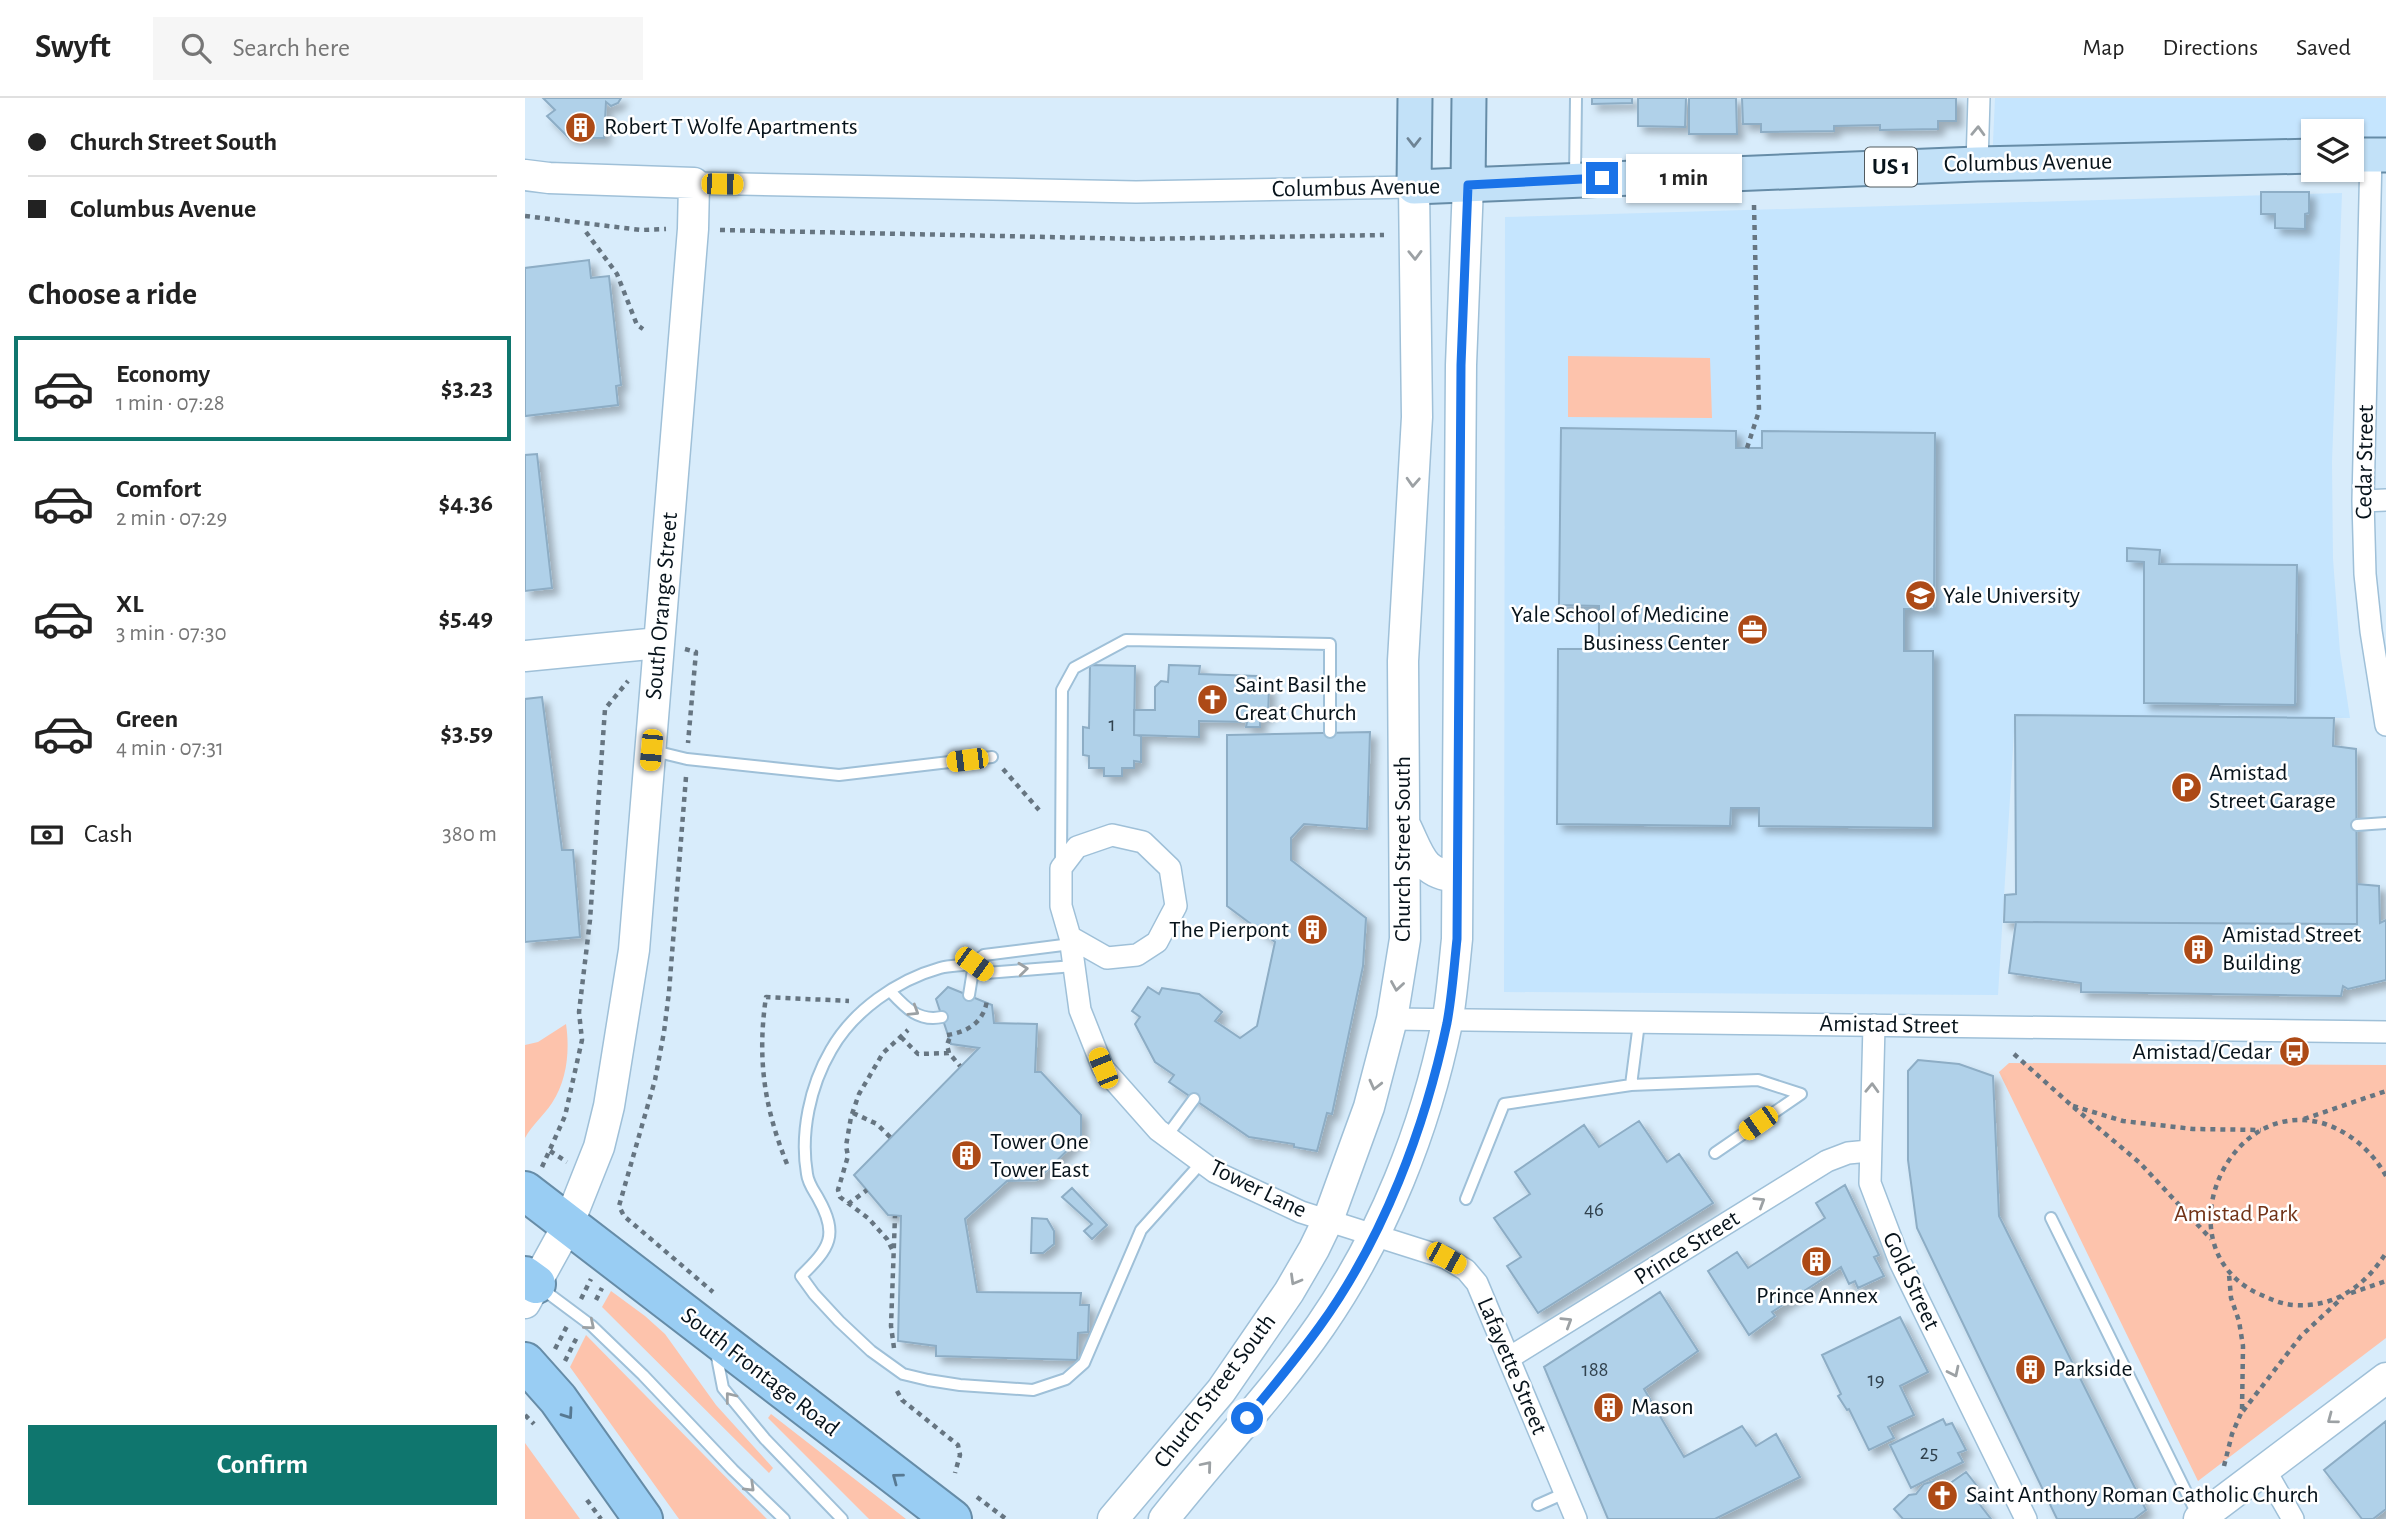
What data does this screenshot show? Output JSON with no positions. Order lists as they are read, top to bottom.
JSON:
{
  "streets": {
    "highway": ["South Frontage Road"],
    "main road": [
      "Columbus Avenue",
      "US 1",
      "South Orange Street",
      "Church Street South"
    ],
    "street": [
      "Cedar Street",
      "Amistad Street",
      "Tower Lane",
      "Prince Street",
      "Gold Street",
      "Lafayette Street"
    ]
  },
  "crossings": [
    ["Columbus Avenue", "South Orange Street"],
    ["Columbus Avenue", "Church Street South"],
    ["South Orange Street", "South Frontage Road"],
    ["Church Street South", "Amistad Street"],
    ["Church Street South", "Tower Lane"],
    ["Church Street South", "Lafayette Street"],
    ["Amistad Street", "Gold Street"],
    ["Tower Lane", "Lafayette Street"],
    ["Prince Street", "Gold Street"],
    ["Prince Street", "Lafayette Street"]
  ],
  "one_way": ["Prince Street", "South Frontage Road"],
  "parks": ["Amistad Park"],
  "places": {
    "building": [
      "Robert T Wolfe Apartments",
      "The Pierpont",
      "Amistad Street Building",
      "Tower One Tower East",
      "Prince Annex",
      "Parkside",
      "Mason"
    ],
    "school or university": ["Yale University"],
    "office": ["Yale School of Medicine Business Center"],
    "church": ["Saint Basil the Great Church", "Saint Anthony Roman Catholic Church"],
    "parking": ["Amistad Street Garage"],
    "bus stop": ["Amistad/Cedar"]
  },
  "house_numbers": [
    "1",
    "46",
    "188",
    "19",
    "25"
  ],
  "page": {
    "header": "Swyft",
    "search": "Search here",
    "nav": ["Map", "Directions", "Saved"],
    "banner": ["Church Street South", "Columbus Avenue"],
    "bubble": "1 min",
    "heading": "Choose a ride",
    "list": [
      {
        "name": "Economy",
        "note": "1 min · 07:28",
        "value": "$3.23"
      },
      {
        "name": "Comfort",
        "note": "2 min · 07:29",
        "value": "$4.36"
      },
      {
        "name": "XL",
        "note": "3 min · 07:30",
        "value": "$5.49"
      },
      {
        "name": "Green",
        "note": "4 min · 07:31",
        "value": "$3.59"
      }
    ],
    "pay": ["Cash", "380 m"],
    "buttons": "Confirm"
  }
}
